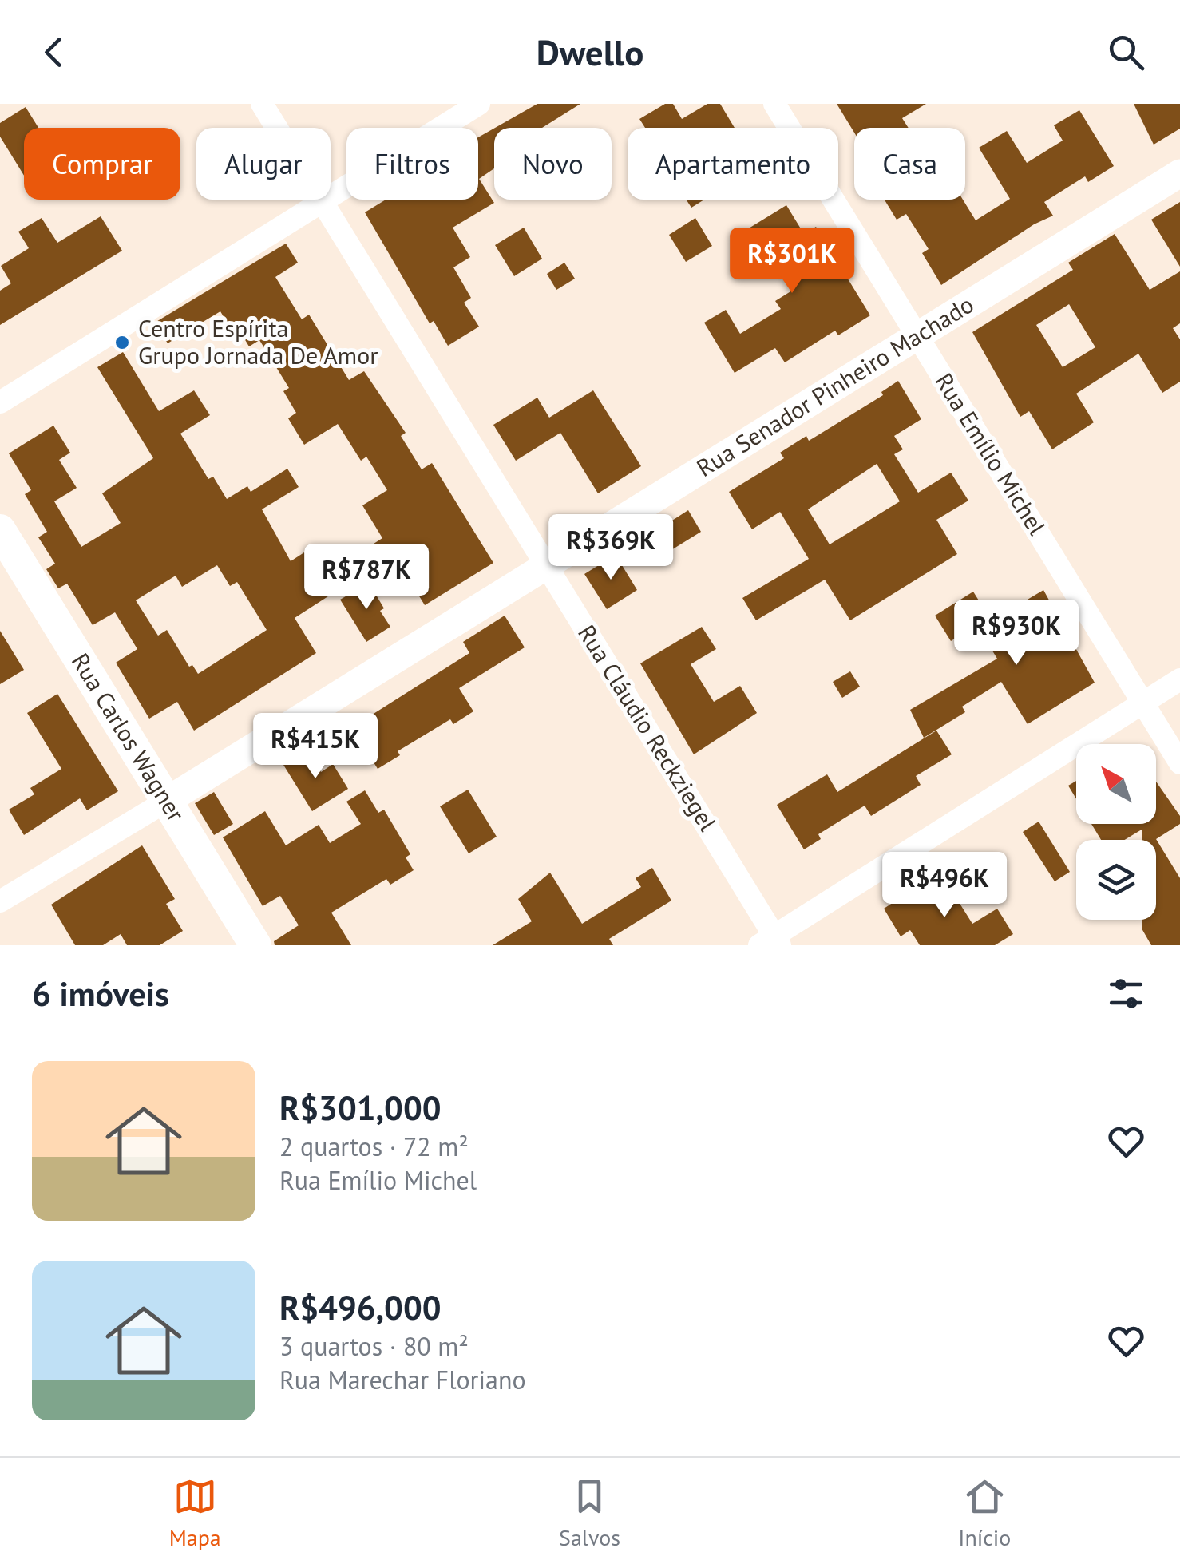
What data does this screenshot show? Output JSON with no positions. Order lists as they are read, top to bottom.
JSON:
{
  "streets": {
    "main road": ["Rua Carlos Wagner"],
    "street": ["Rua Senador Pinheiro Machado", "Rua Emílio Michel", "Rua Cláudio Reckziegel"]
  },
  "crossings": [
    ["Rua Senador Pinheiro Machado", "Rua Emílio Michel"],
    ["Rua Senador Pinheiro Machado", "Rua Cláudio Reckziegel"],
    ["Rua Senador Pinheiro Machado", "Rua Carlos Wagner"]
  ],
  "places": ["Centro Espírita Grupo Jornada De Amor"],
  "north": "top left",
  "page": {
    "header": "Dwello",
    "chip": [
      "Comprar",
      "Alugar",
      "Filtros",
      "Novo",
      "Apartamento",
      "Casa"
    ],
    "price": [
      "R$301K",
      "R$369K",
      "R$787K",
      "R$930K",
      "R$415K",
      "R$496K"
    ],
    "heading": "6 imóveis",
    "list": [
      {
        "name": "R$301,000",
        "note": "2 quartos · 72 m² · Rua Emílio Michel"
      },
      {
        "name": "R$496,000",
        "note": "3 quartos · 80 m² · Rua Marechar Floriano"
      }
    ],
    "tabs": ["Mapa", "Salvos", "Início"]
  }
}
